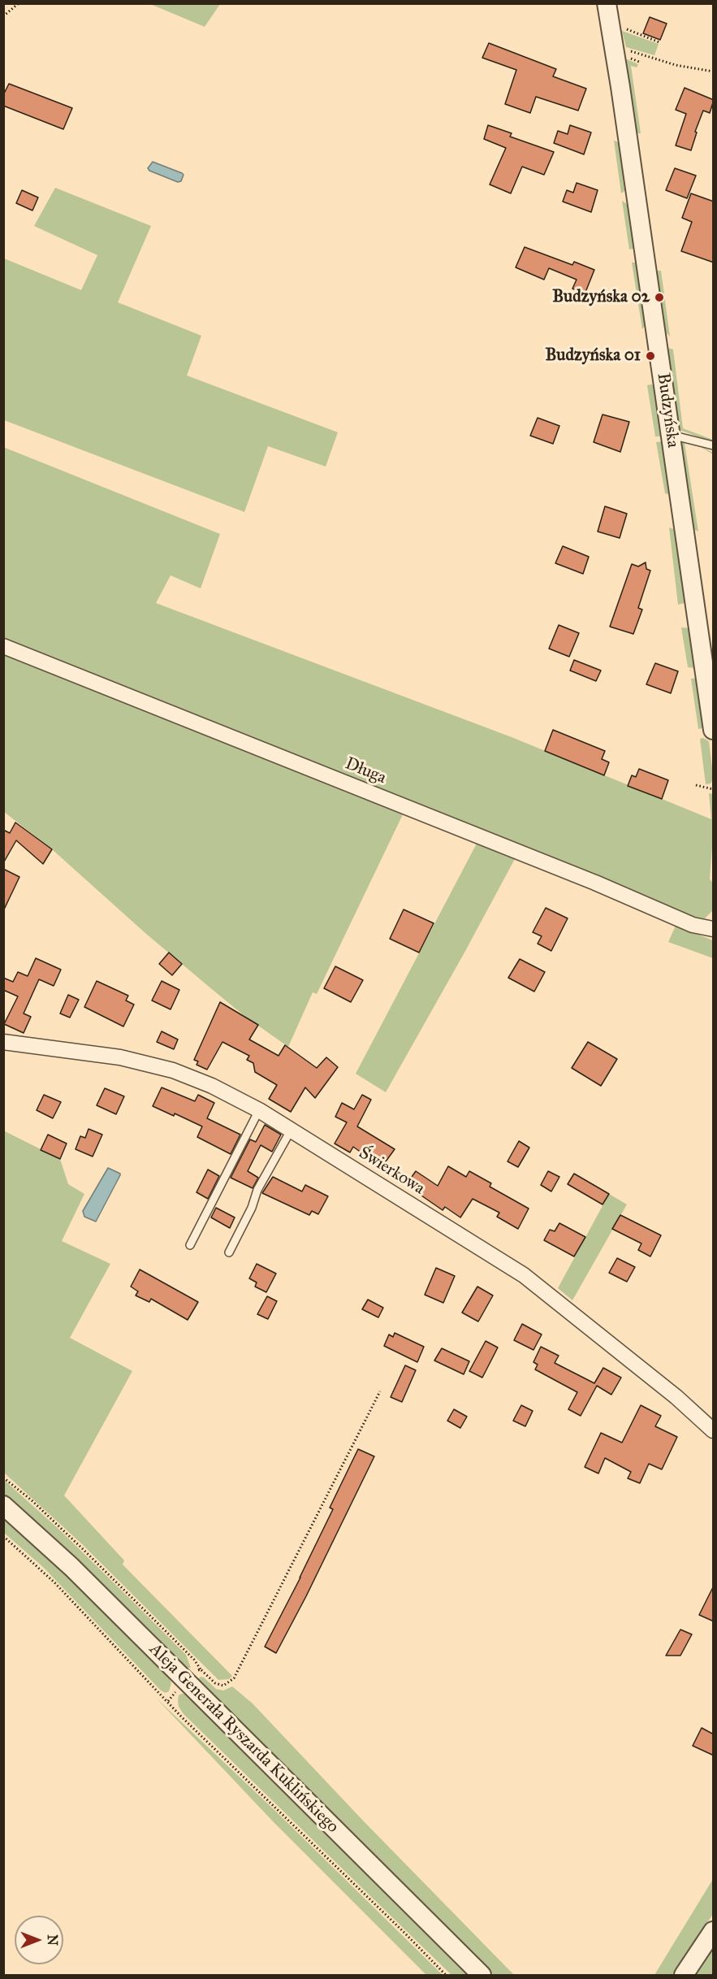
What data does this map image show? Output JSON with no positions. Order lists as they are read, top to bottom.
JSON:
{
  "streets": {
    "street": [
      "Budzyńska",
      "Długa",
      "Świerkowa",
      "Aleja Generała Ryszarda Kuklińskiego"
    ]
  },
  "places": ["Budzyńska 02", "Budzyńska 01"],
  "north": "right"
}
